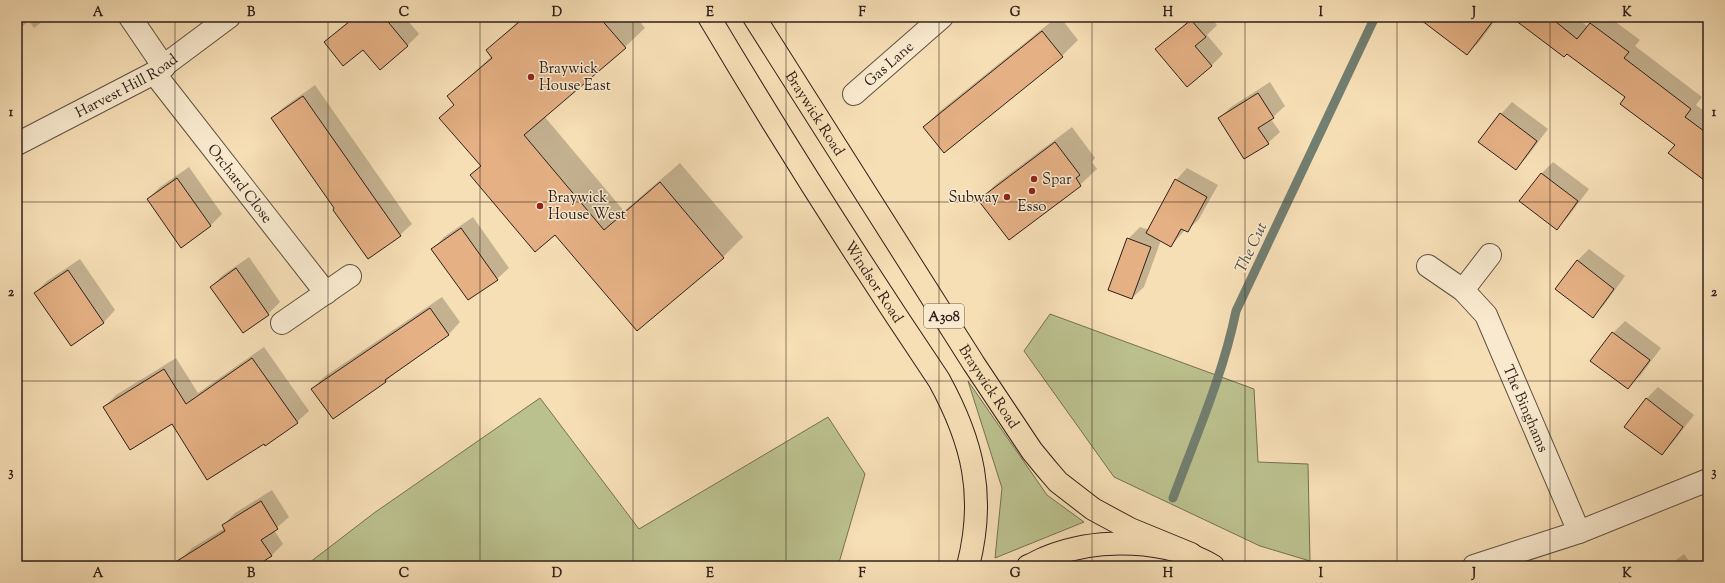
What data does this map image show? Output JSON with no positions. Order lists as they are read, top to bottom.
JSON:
{
  "streets": {
    "main road": ["Braywick Road", "Windsor Road", "A308"],
    "street": [
      "Gas Lane",
      "Harvest Hill Road",
      "Orchard Close",
      "The Binghams"
    ]
  },
  "crossings": [
    ["Harvest Hill Road", "Orchard Close"]
  ],
  "water": ["The Cut"],
  "places": [
    "Braywick House East",
    "Spar",
    "Esso",
    "Subway",
    "Braywick House West"
  ],
  "grid": {
    "columns": [
      "A",
      "B",
      "C",
      "D",
      "E",
      "F",
      "G",
      "H",
      "I",
      "J",
      "K"
    ],
    "rows": ["1", "2", "3"]
  }
}
